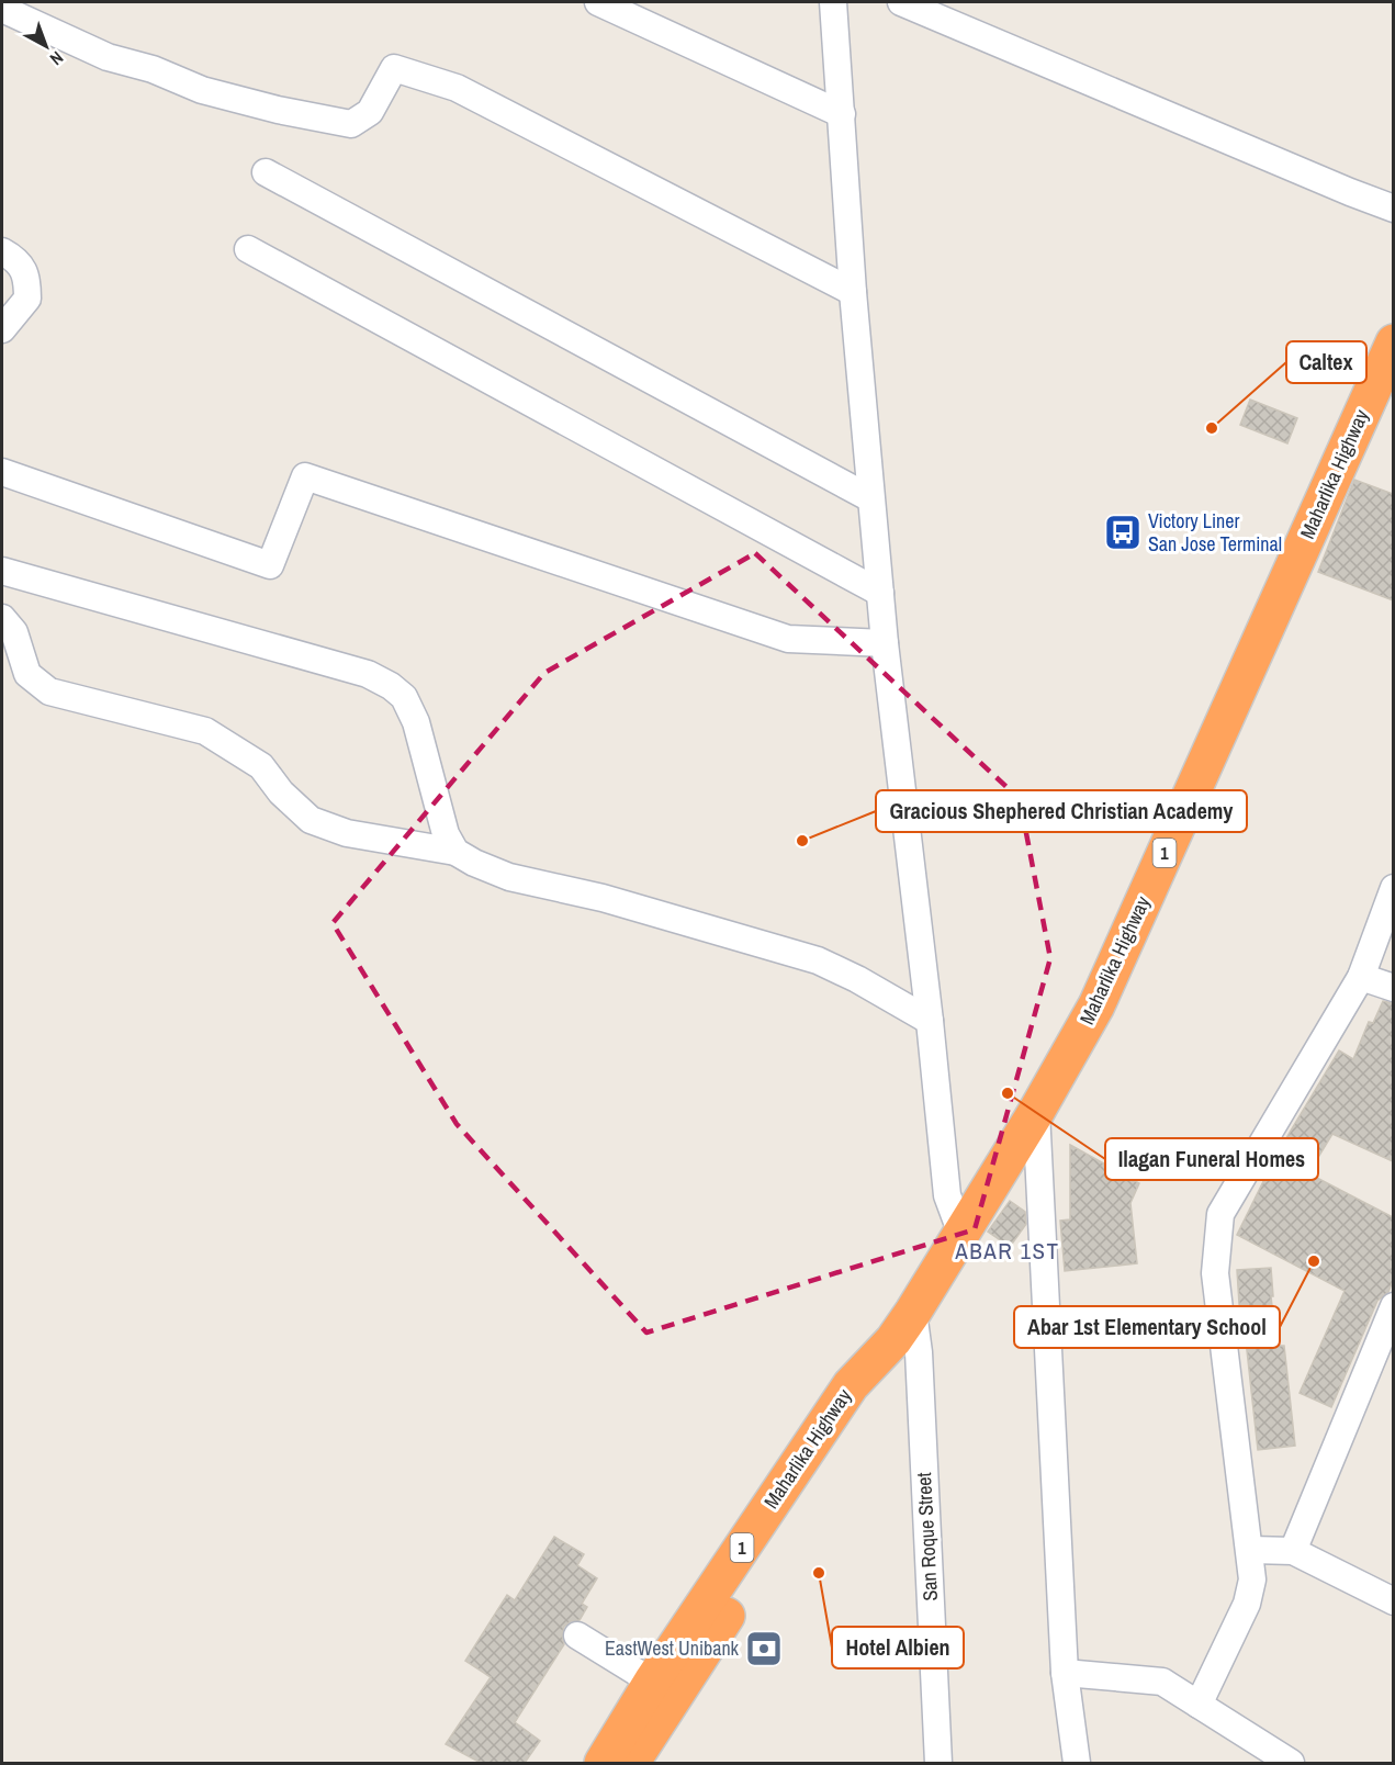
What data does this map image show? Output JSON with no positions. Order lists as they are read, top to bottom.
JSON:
{
  "streets": {
    "highway": ["Maharlika Highway", "1"],
    "street": ["San Roque Street"]
  },
  "crossings": [
    ["Maharlika Highway", "San Roque Street"]
  ],
  "districts": ["ABAR 1ST"],
  "places": {
    "other": [
      "Caltex",
      "Gracious Shephered Christian Academy",
      "Ilagan Funeral Homes",
      "Abar 1st Elementary School",
      "Hotel Albien"
    ],
    "bus stop": ["Victory Liner San Jose Terminal"],
    "bank": ["EastWest Unibank"]
  },
  "north": "bottom right"
}
